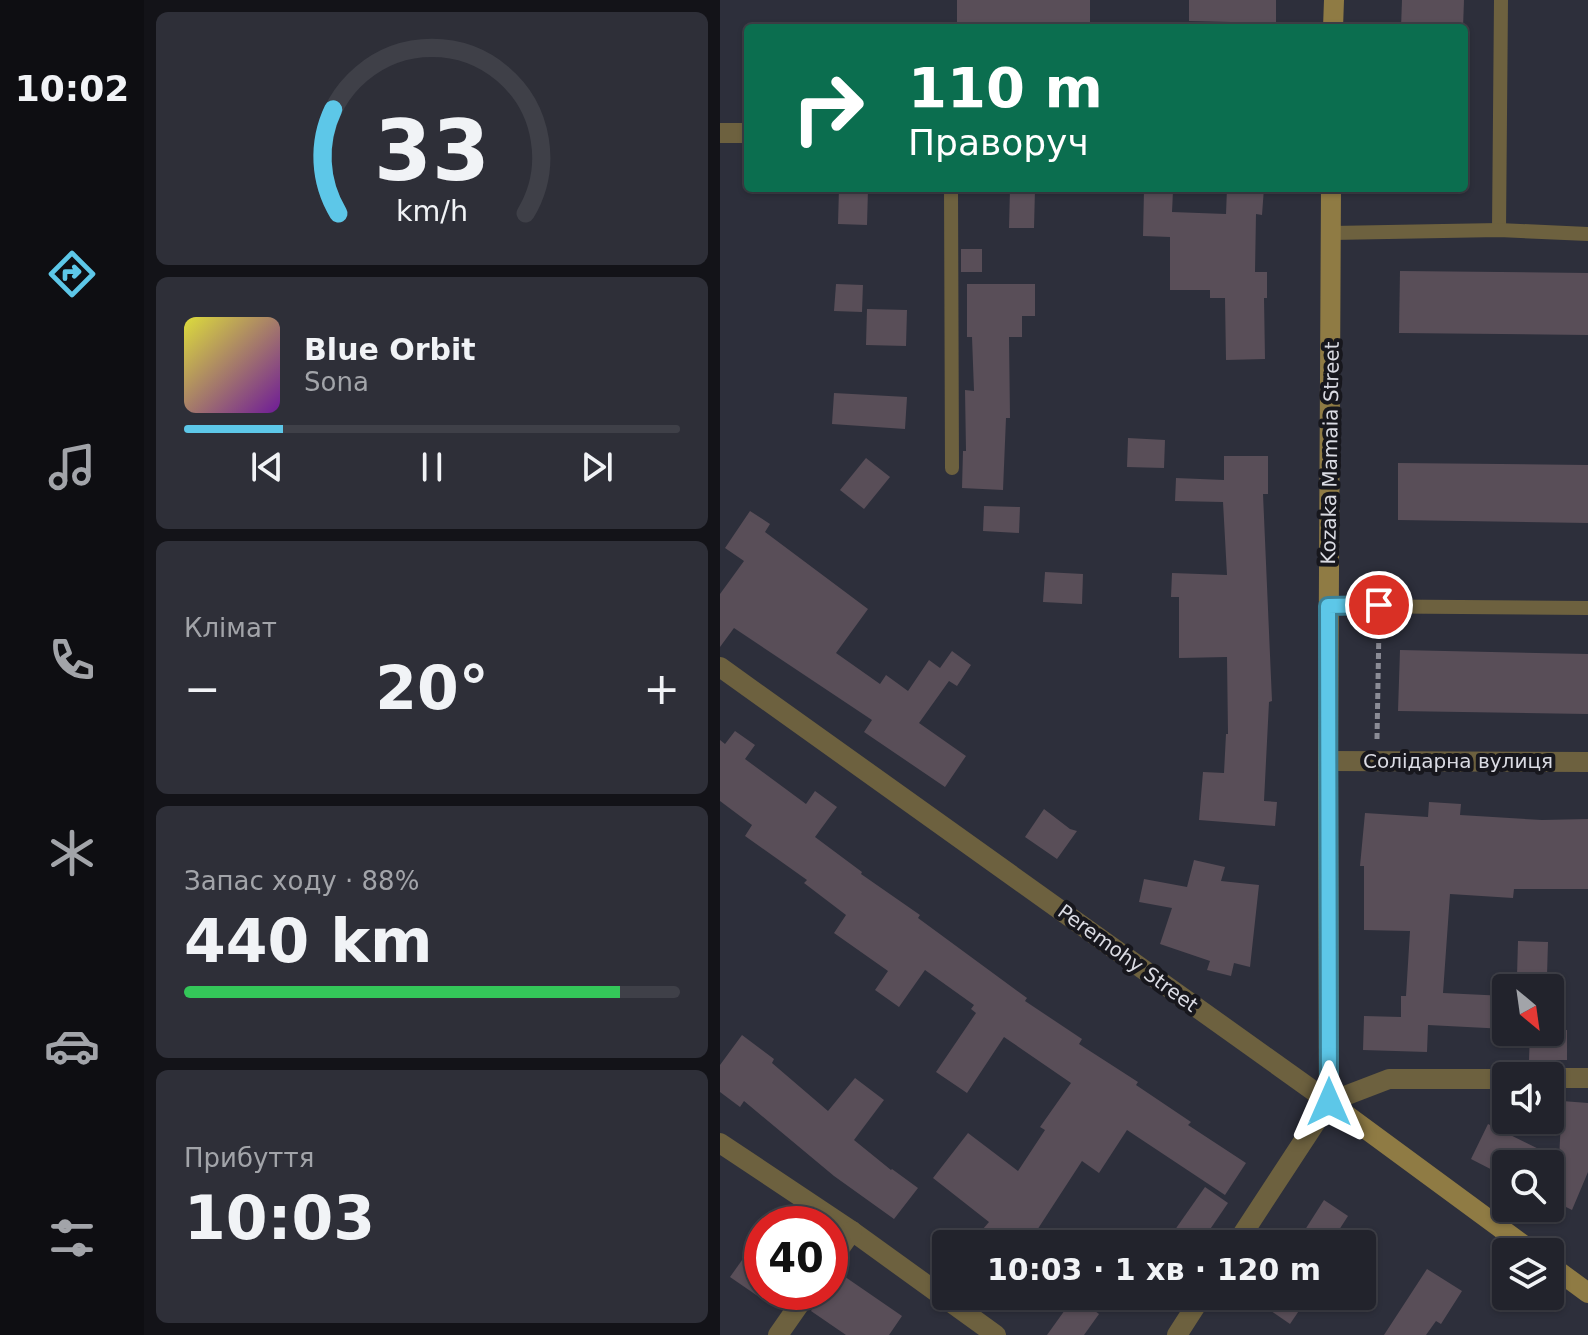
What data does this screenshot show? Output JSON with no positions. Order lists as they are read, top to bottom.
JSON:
{
  "streets": {
    "street": ["Kozaka Mamaia Street", "Солідарна вулиця", "Peremohy Street"]
  },
  "crossings": [
    ["Kozaka Mamaia Street", "Солідарна вулиця"],
    ["Kozaka Mamaia Street", "Peremohy Street"]
  ],
  "north": "bottom right",
  "page": {
    "tabs": "10:02",
    "turn": ["110 m", "Праворуч"],
    "song": ["Blue Orbit", "Sona"],
    "tile": [
      "Клімат",
      ["Запас ходу · 88%", "440 km"],
      ["Прибуття", "10:03"]
    ],
    "heat": ["−", "20°", "+"],
    "limit": "40",
    "trip": "10:03 · 1 хв · 120 m",
    "gauge": ["33", "km/h"]
  }
}
